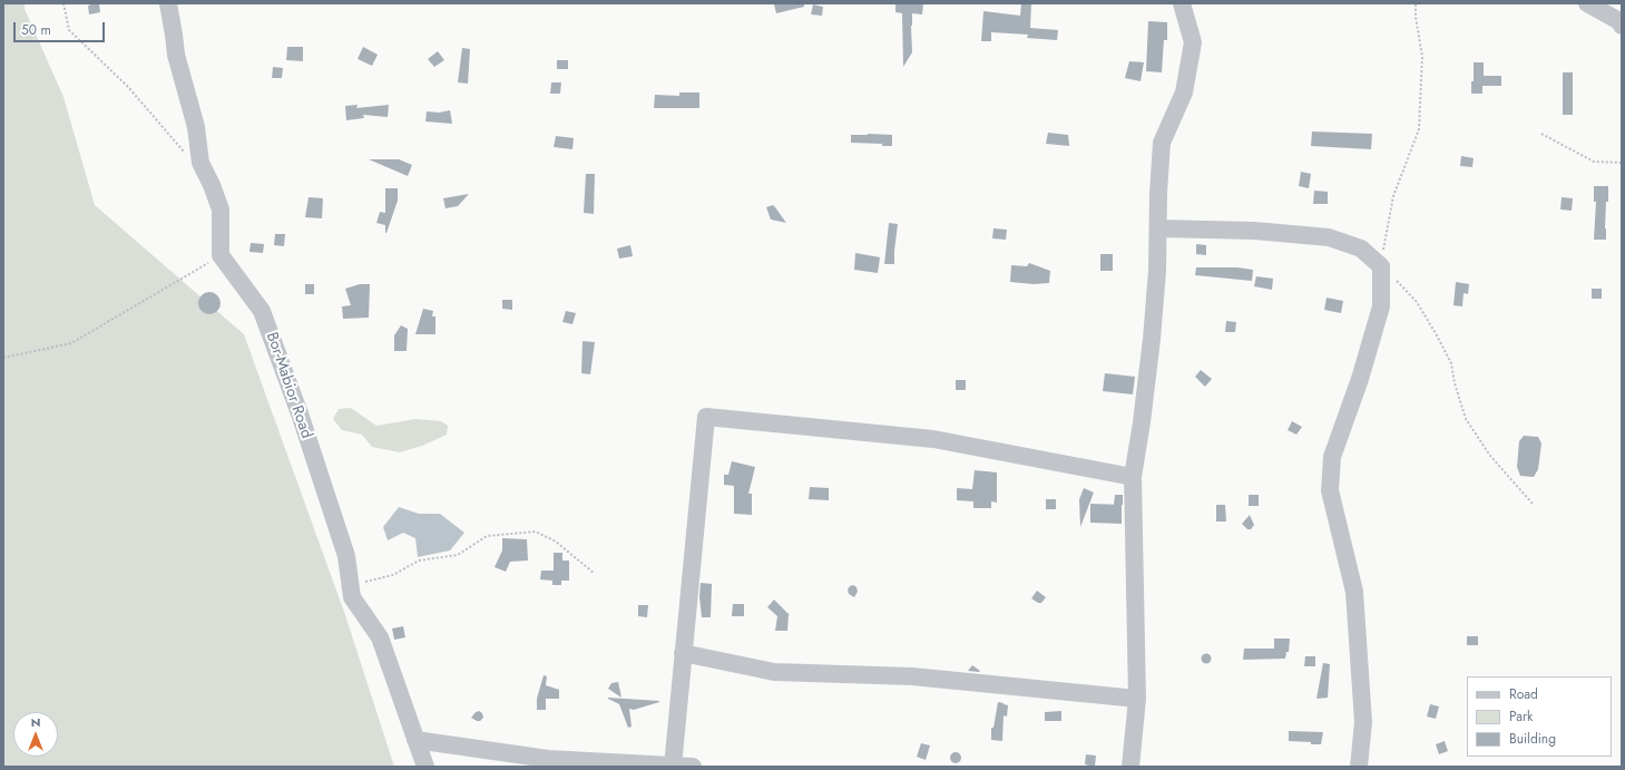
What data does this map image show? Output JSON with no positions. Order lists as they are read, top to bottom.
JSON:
{
  "streets": {
    "street": ["Bor-Mabior Road"]
  },
  "legend": ["Road", "Park", "Building"],
  "scale_bar": "50 m",
  "north": "top"
}
